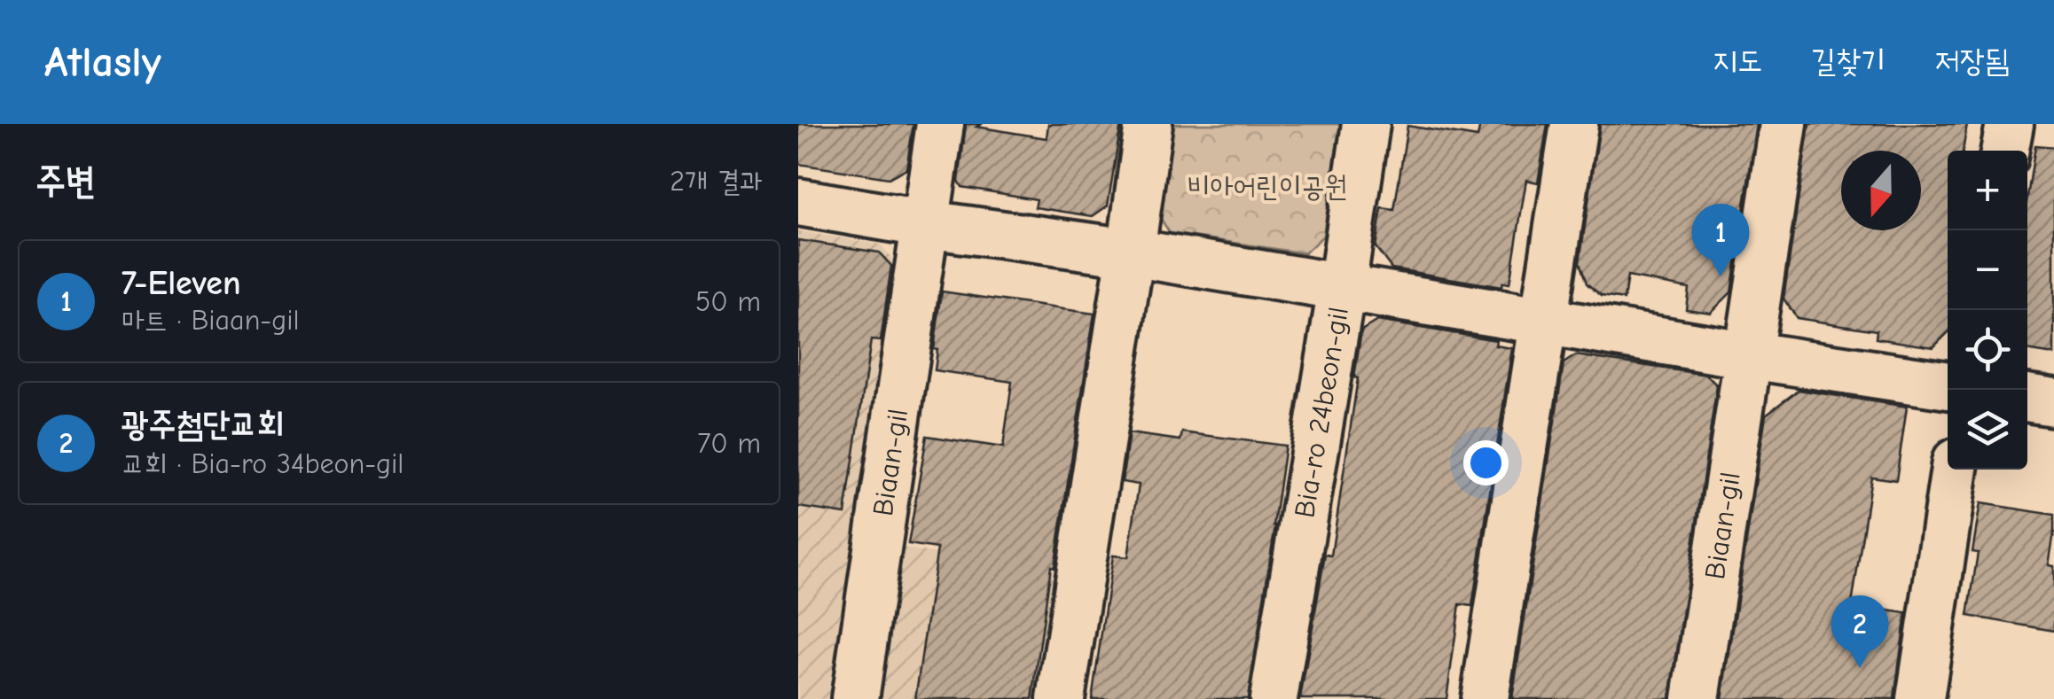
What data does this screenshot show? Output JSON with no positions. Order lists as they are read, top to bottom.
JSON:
{
  "streets": {
    "street": ["Bia-ro 24beon-gil", "Biaan-gil"]
  },
  "parks": ["비아어린이공원"],
  "north": "bottom",
  "page": {
    "header": "Atlasly",
    "nav": ["지도", "길찾기", "저장됨"],
    "heading": ["주변", "2개 결과"],
    "map_buttons": ["+", "−"],
    "pins": ["1", "2"],
    "list": [
      {
        "mark": "1",
        "name": "7-Eleven",
        "note": "마트 · Biaan-gil",
        "value": "50 m"
      },
      {
        "mark": "2",
        "name": "광주첨단교회",
        "note": "교회 · Bia-ro 34beon-gil",
        "value": "70 m"
      }
    ]
  }
}
